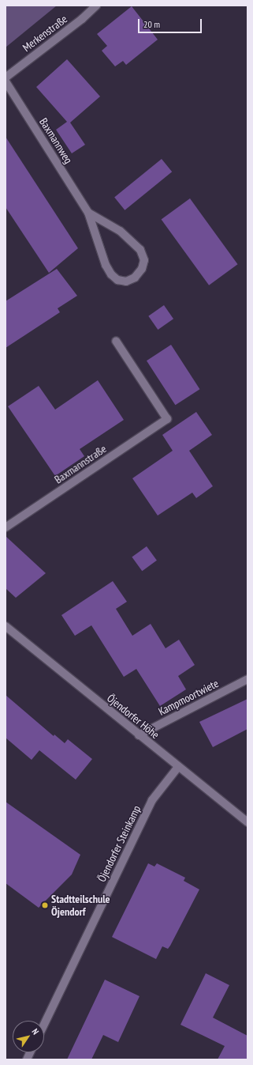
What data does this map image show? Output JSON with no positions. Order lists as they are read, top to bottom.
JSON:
{
  "streets": {
    "street": [
      "Merkenstraße",
      "Baxmannweg",
      "Baxmannstraße",
      "Kampmoortwiete",
      "Öjendorfer Höhe",
      "Öjendorfer Steinkamp"
    ]
  },
  "crossings": [
    ["Kampmoortwiete", "Öjendorfer Höhe"],
    ["Öjendorfer Höhe", "Öjendorfer Steinkamp"]
  ],
  "places": ["Stadtteilschule Öjendorf"],
  "scale_bar": "20 m",
  "north": "top right"
}
